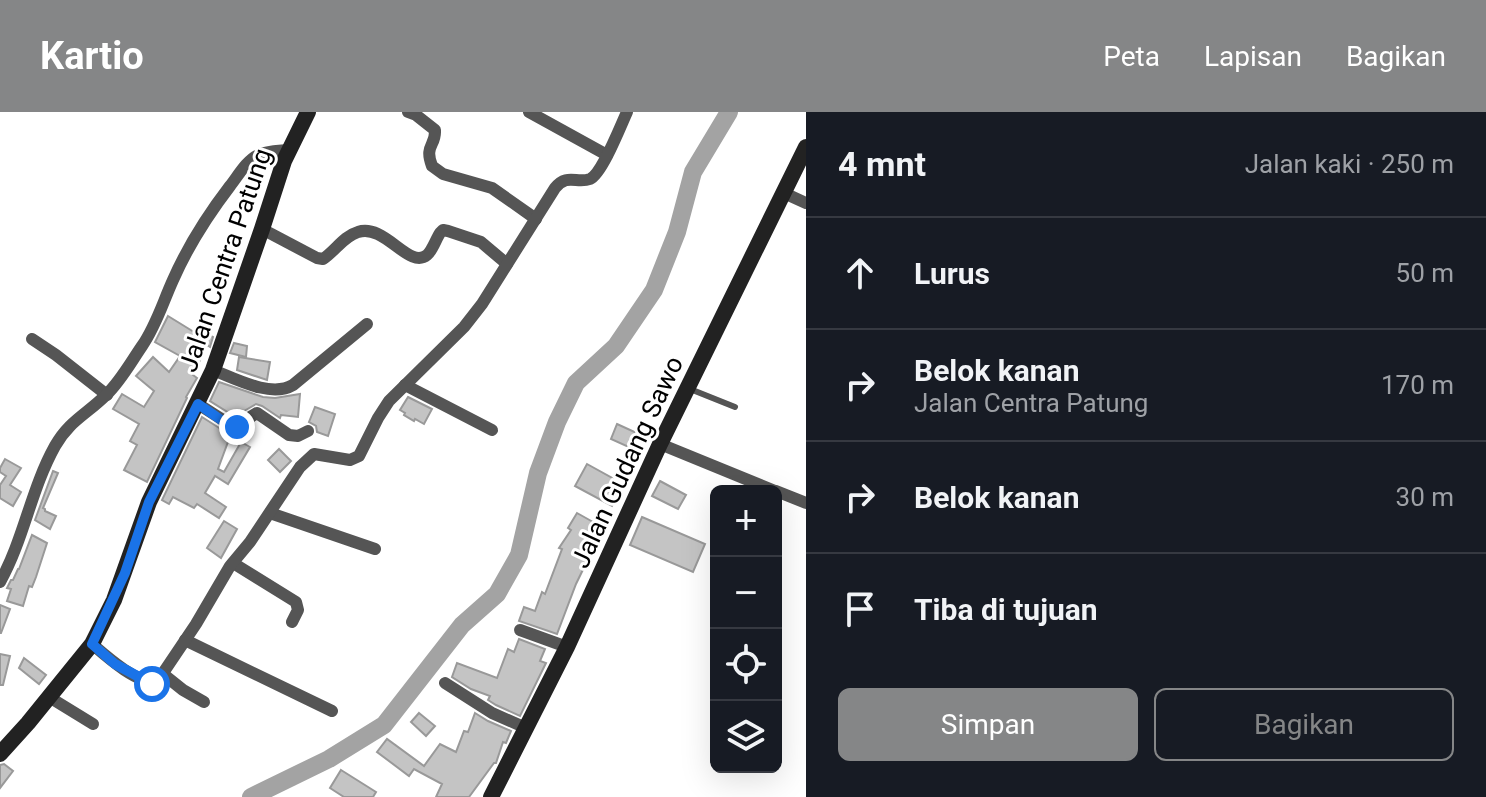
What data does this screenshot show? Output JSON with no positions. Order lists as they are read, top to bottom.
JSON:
{
  "streets": {
    "street": ["Jalan Centra Patung", "Jalan Gudang Sawo"]
  },
  "page": {
    "header": "Kartio",
    "nav": ["Peta", "Lapisan", "Bagikan"],
    "heading": ["4 mnt", "Jalan kaki · 250 m"],
    "list": [
      ["Lurus", "50 m"],
      ["Belok kanan", "Jalan Centra Patung", "170 m"],
      ["Belok kanan", "30 m"],
      "Tiba di tujuan"
    ],
    "map_buttons": ["+", "−"],
    "buttons": ["Simpan", "Bagikan"]
  }
}
